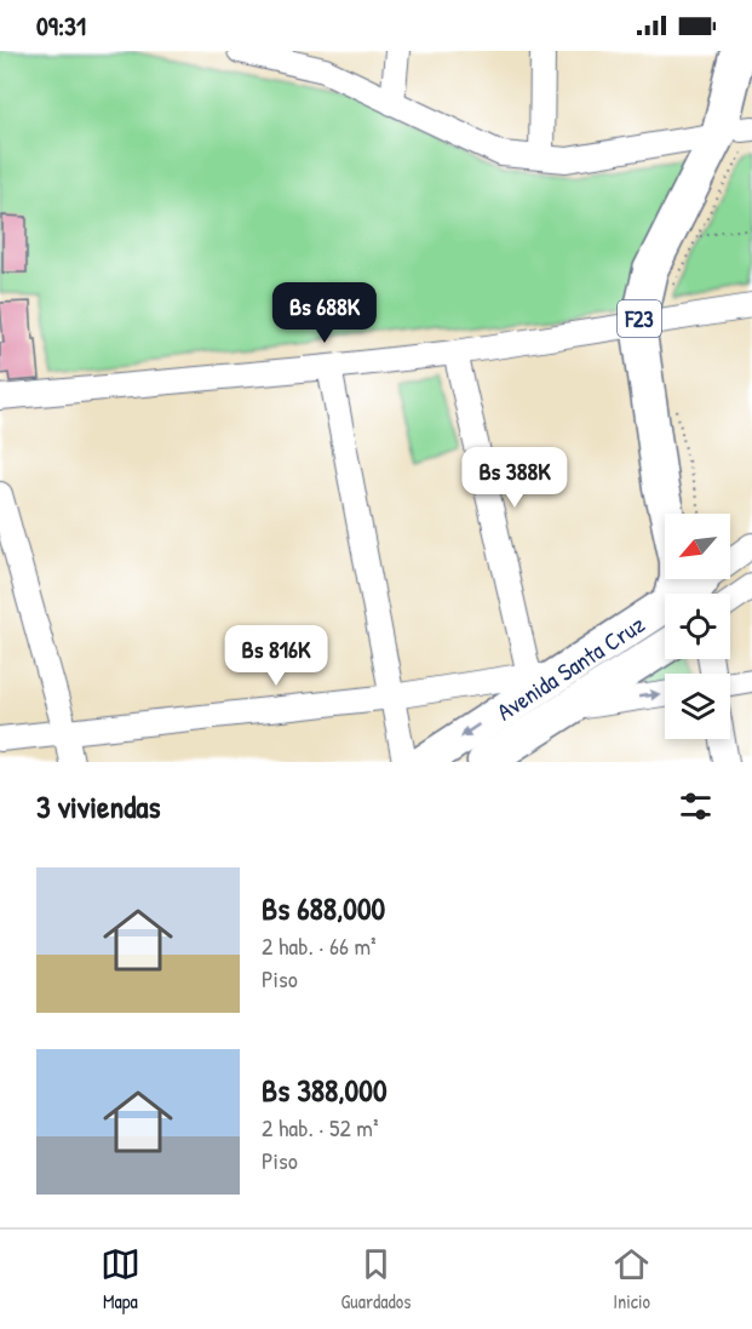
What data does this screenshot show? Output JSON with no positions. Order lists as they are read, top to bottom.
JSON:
{
  "streets": {
    "highway": ["F23", "Avenida Santa Cruz"]
  },
  "crossings": [
    ["F23", "Avenida Santa Cruz"]
  ],
  "north": "bottom left",
  "page": {
    "status": "09:31",
    "price": ["Bs 688K", "Bs 388K", "Bs 816K"],
    "heading": "3 viviendas",
    "list": [
      {
        "name": "Bs 688,000",
        "note": "2 hab. · 66 m² · Piso"
      },
      {
        "name": "Bs 388,000",
        "note": "2 hab. · 52 m² · Piso"
      }
    ],
    "tabs": ["Mapa", "Guardados", "Inicio"]
  }
}
